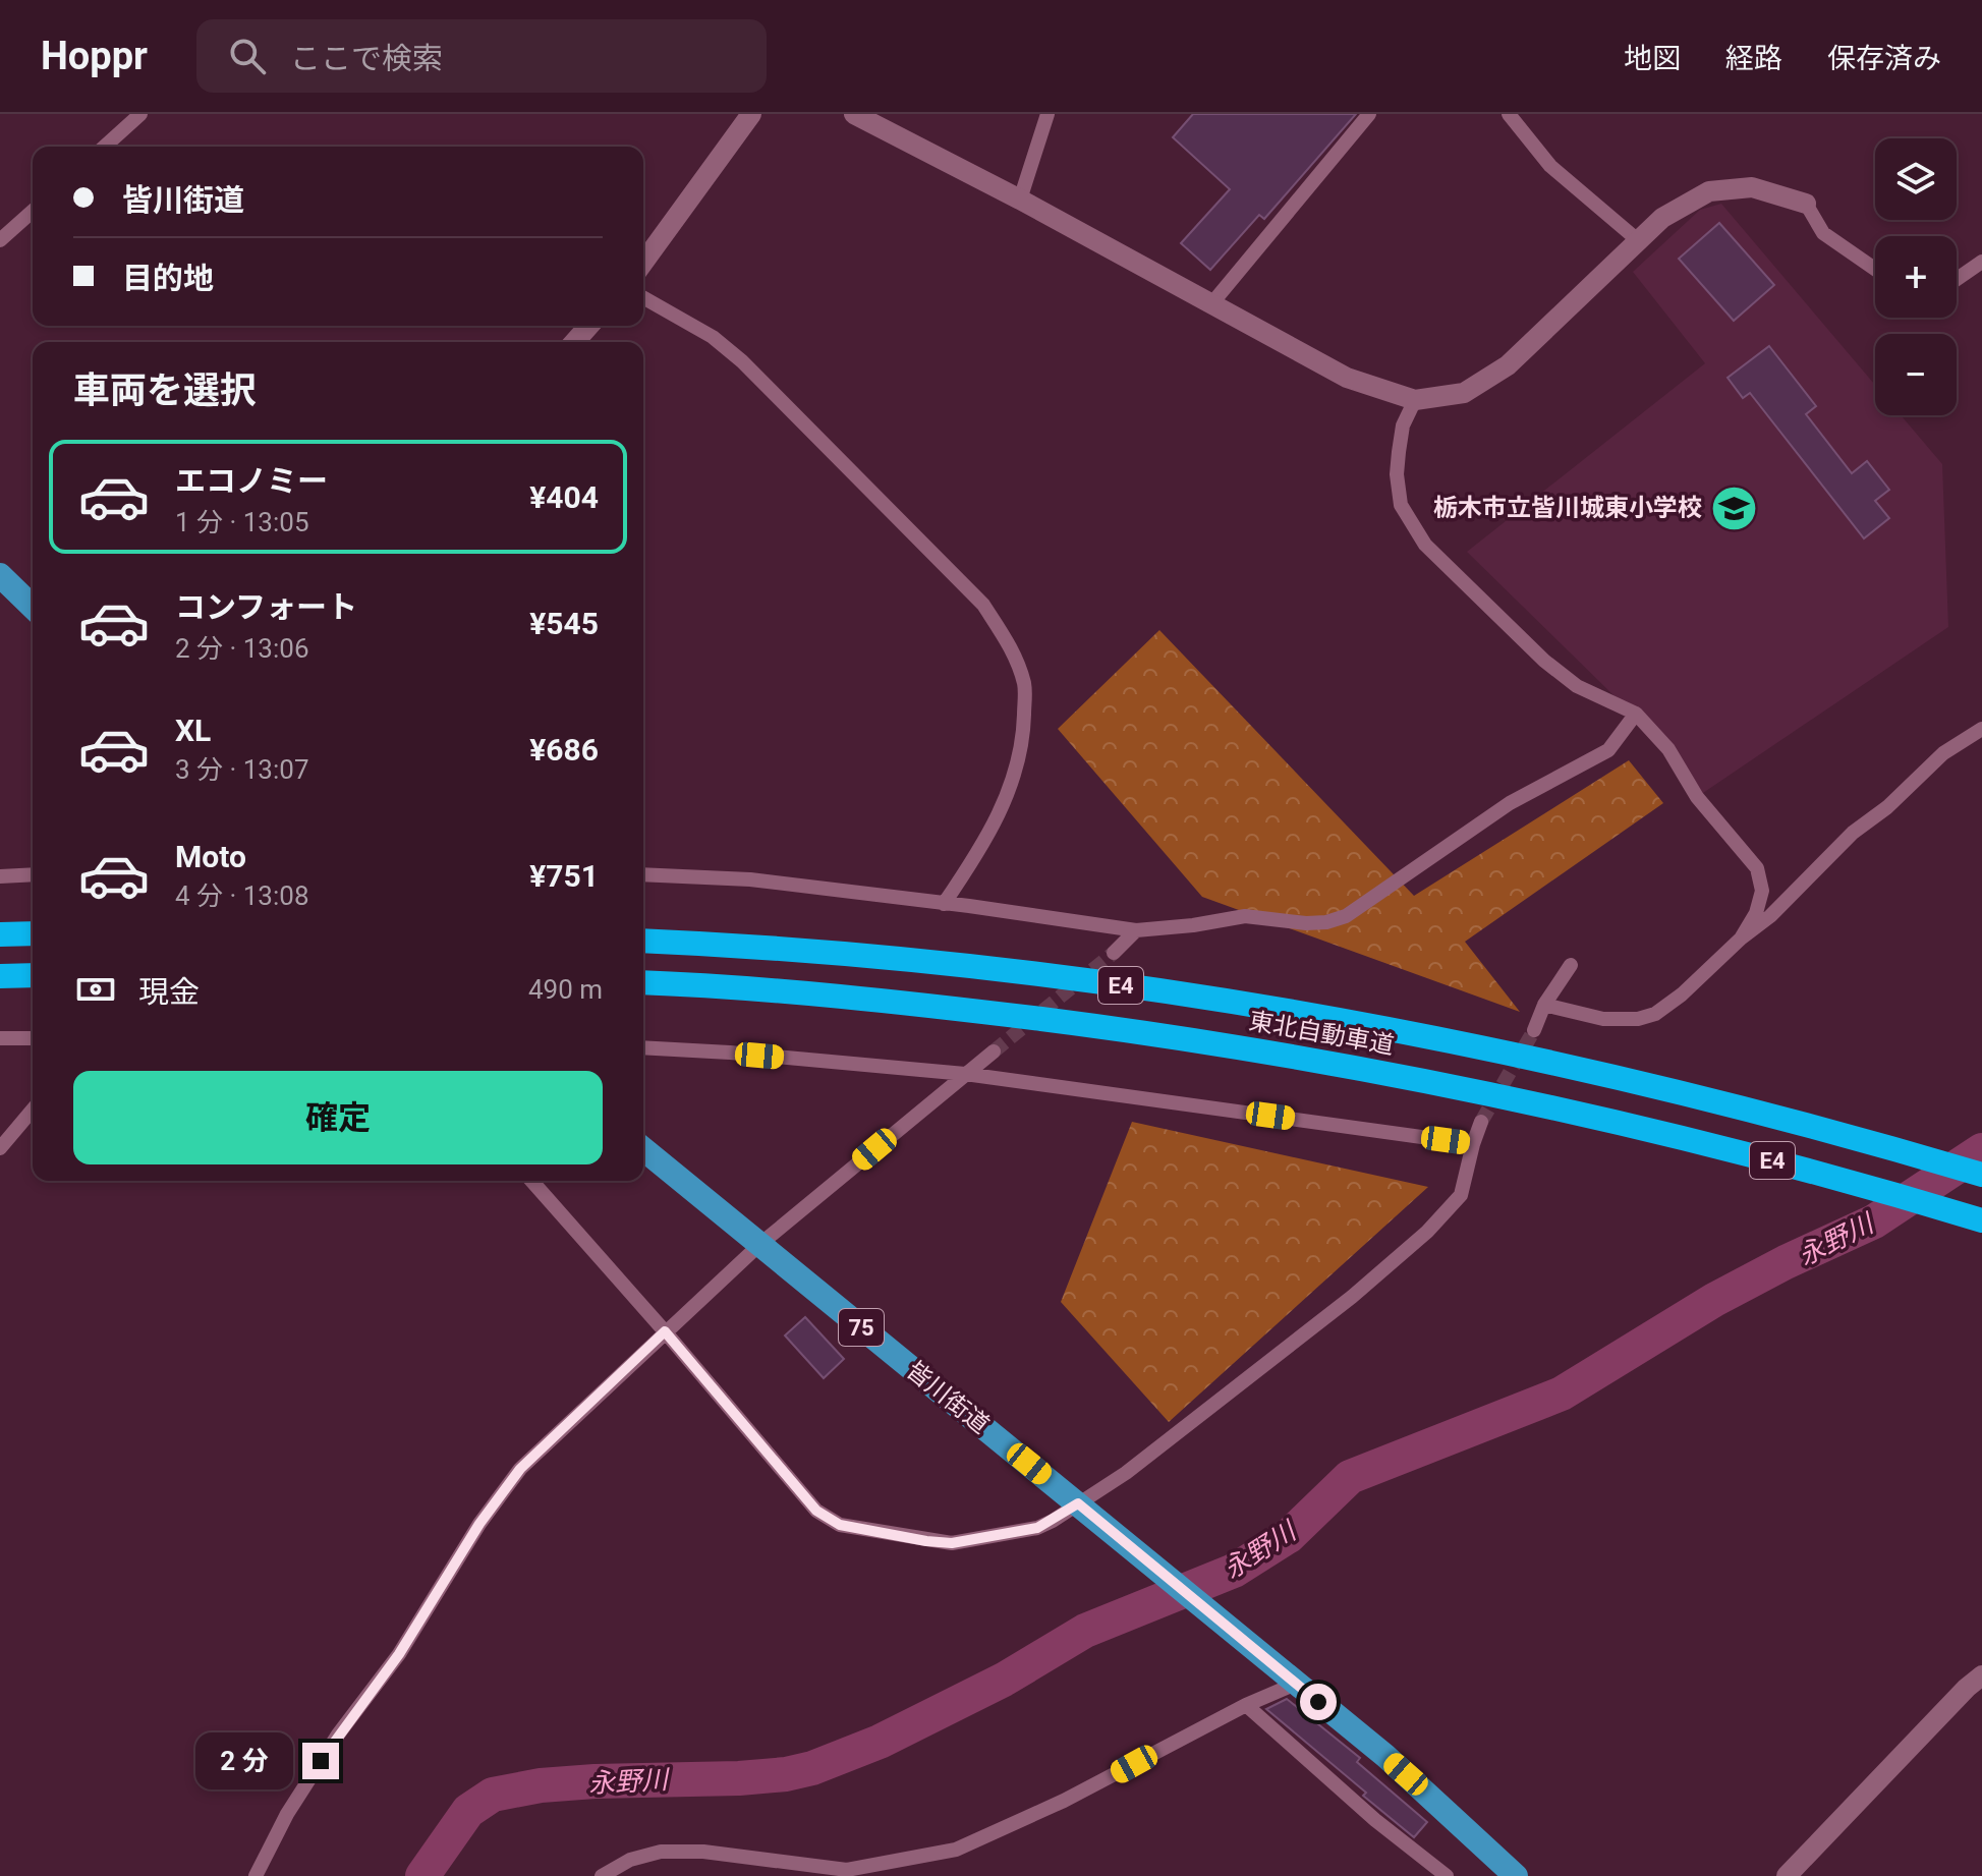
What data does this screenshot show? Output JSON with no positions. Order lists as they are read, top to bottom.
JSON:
{
  "streets": {
    "highway": ["E4", "東北自動車道"],
    "main road": ["75", "皆川街道"]
  },
  "water": ["永野川"],
  "places": {
    "school or university": ["栃木市立皆川城東小学校"]
  },
  "page": {
    "header": "Hoppr",
    "search": "ここで検索",
    "nav": ["地図", "経路", "保存済み"],
    "map_buttons": ["+", "−"],
    "banner": ["皆川街道", "目的地"],
    "heading": "車両を選択",
    "list": [
      {
        "name": "エコノミー",
        "note": "1 分 · 13:05",
        "value": "¥404"
      },
      {
        "name": "コンフォート",
        "note": "2 分 · 13:06",
        "value": "¥545"
      },
      {
        "name": "XL",
        "note": "3 分 · 13:07",
        "value": "¥686"
      },
      {
        "name": "Moto",
        "note": "4 分 · 13:08",
        "value": "¥751"
      }
    ],
    "pay": ["現金", "490 m"],
    "buttons": "確定",
    "bubble": "2 分"
  }
}
